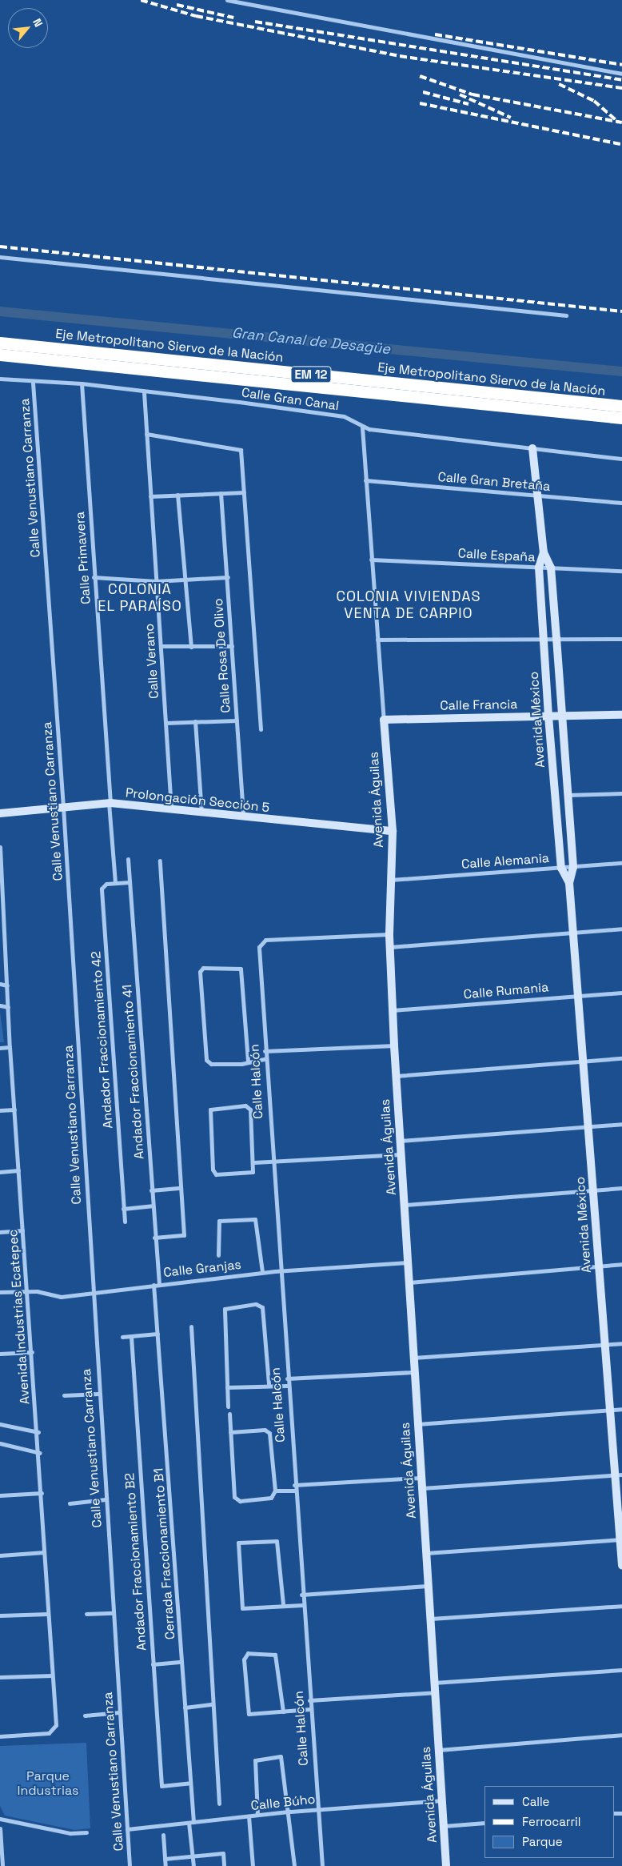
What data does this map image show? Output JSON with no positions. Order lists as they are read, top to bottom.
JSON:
{
  "streets": {
    "highway": ["Eje Metropolitano Siervo de la Nación", "EM 12"],
    "street": [
      "Calle Gran Canal",
      "Calle Venustiano Carranza",
      "Calle Gran Bretaña",
      "Calle España",
      "Calle Primavera",
      "Calle Rosa De Olivo",
      "Calle Verano",
      "Calle Francia",
      "Avenida México",
      "Avenida Águilas",
      "Prolongación Sección 5",
      "Calle Alemania",
      "Calle Rumania",
      "Andador Fraccionamiento 42",
      "Andador Fraccionamiento 41",
      "Calle Halcón",
      "Calle Granjas",
      "Avenida Industrias Ecatepec",
      "Cerrada Fraccionamiento B1",
      "Andador Fraccionamiento B2",
      "Calle Búho"
    ]
  },
  "crossings": [
    ["Calle Gran Canal", "Calle Venustiano Carranza"],
    ["Calle Gran Canal", "Calle Primavera"],
    ["Calle Gran Canal", "Calle Verano"],
    ["Calle Gran Canal", "Avenida México"],
    ["Calle Gran Canal", "Avenida Águilas"],
    ["Calle Venustiano Carranza", "Prolongación Sección 5"],
    ["Calle Venustiano Carranza", "Calle Granjas"],
    ["Calle Venustiano Carranza", "Calle Búho"],
    ["Calle Gran Bretaña", "Avenida México"],
    ["Calle Gran Bretaña", "Avenida Águilas"],
    ["Calle España", "Avenida México"],
    ["Calle España", "Avenida Águilas"],
    ["Calle Primavera", "Prolongación Sección 5"],
    ["Calle Rosa De Olivo", "Prolongación Sección 5"],
    ["Calle Verano", "Prolongación Sección 5"],
    ["Calle Francia", "Avenida México"],
    ["Calle Francia", "Avenida Águilas"],
    ["Avenida México", "Calle Alemania"],
    ["Avenida México", "Calle Rumania"],
    ["Avenida Águilas", "Prolongación Sección 5"],
    ["Avenida Águilas", "Calle Alemania"],
    ["Avenida Águilas", "Calle Rumania"],
    ["Avenida Águilas", "Calle Halcón"],
    ["Avenida Águilas", "Calle Granjas"],
    ["Avenida Águilas", "Calle Búho"],
    ["Andador Fraccionamiento 41", "Calle Granjas"],
    ["Calle Halcón", "Calle Granjas"],
    ["Calle Halcón", "Calle Búho"],
    ["Calle Granjas", "Avenida Industrias Ecatepec"],
    ["Calle Granjas", "Cerrada Fraccionamiento B1"],
    ["Cerrada Fraccionamiento B1", "Andador Fraccionamiento B2"],
    ["Cerrada Fraccionamiento B1", "Calle Búho"]
  ],
  "districts": ["COLONIA EL PARAÍSO", "COLONIA VIVIENDAS VENTA DE CARPIO"],
  "water": ["Gran Canal de Desagüe"],
  "parks": ["Parque Industrias"],
  "legend": ["Calle", "Ferrocarril", "Parque"],
  "north": "top right"
}
